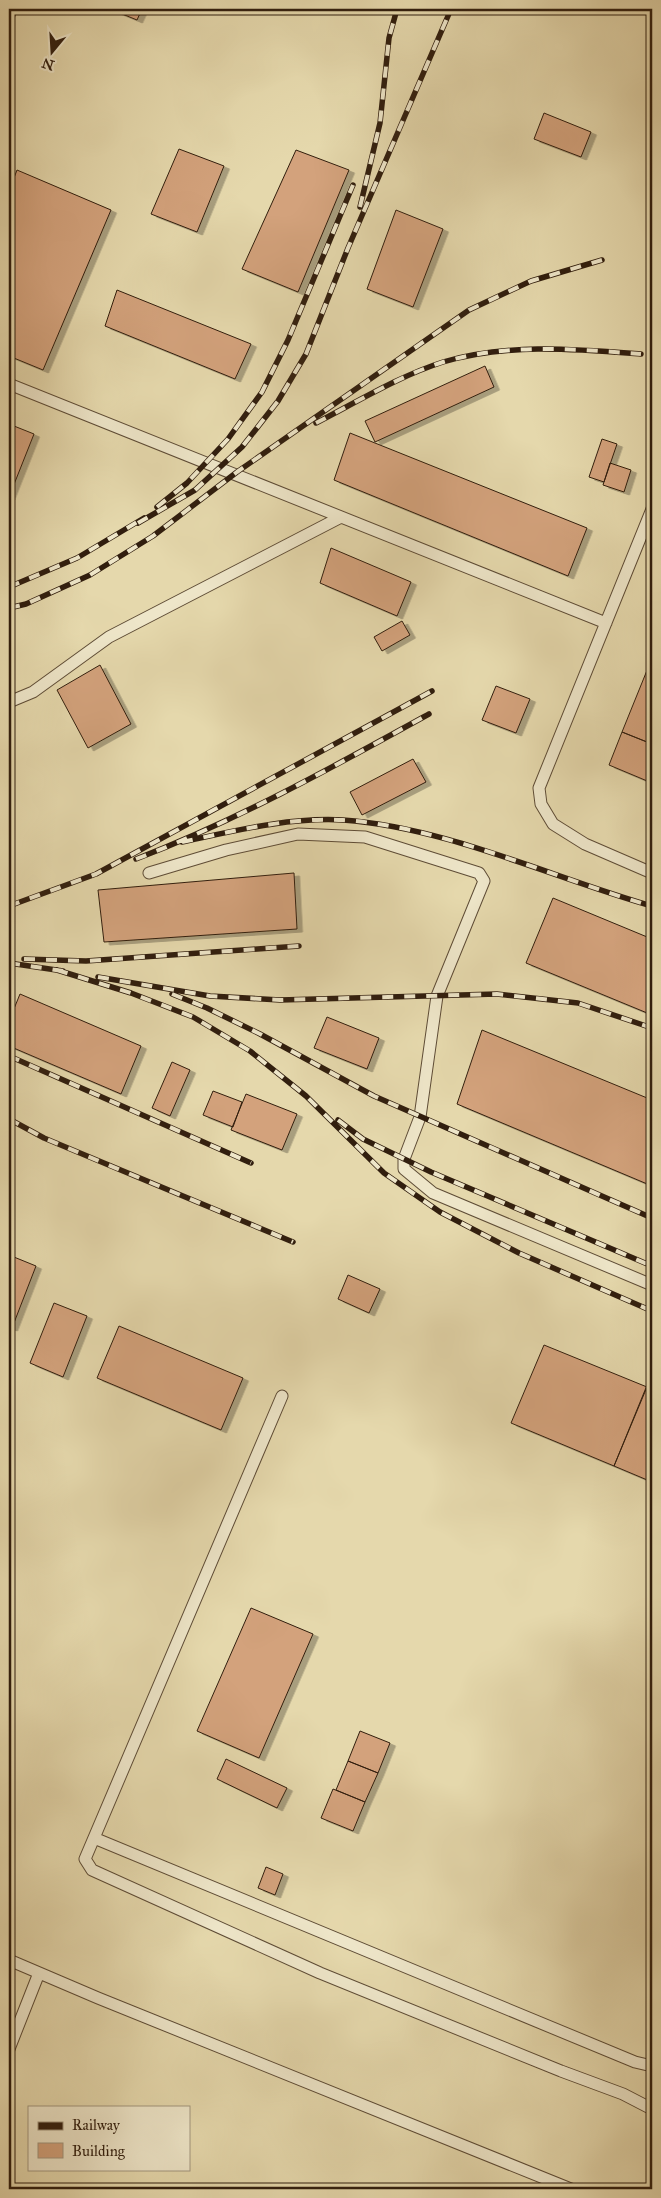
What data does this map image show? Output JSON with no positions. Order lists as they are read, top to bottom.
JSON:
{
  "legend": ["Railway", "Building"],
  "north": "bottom"
}
